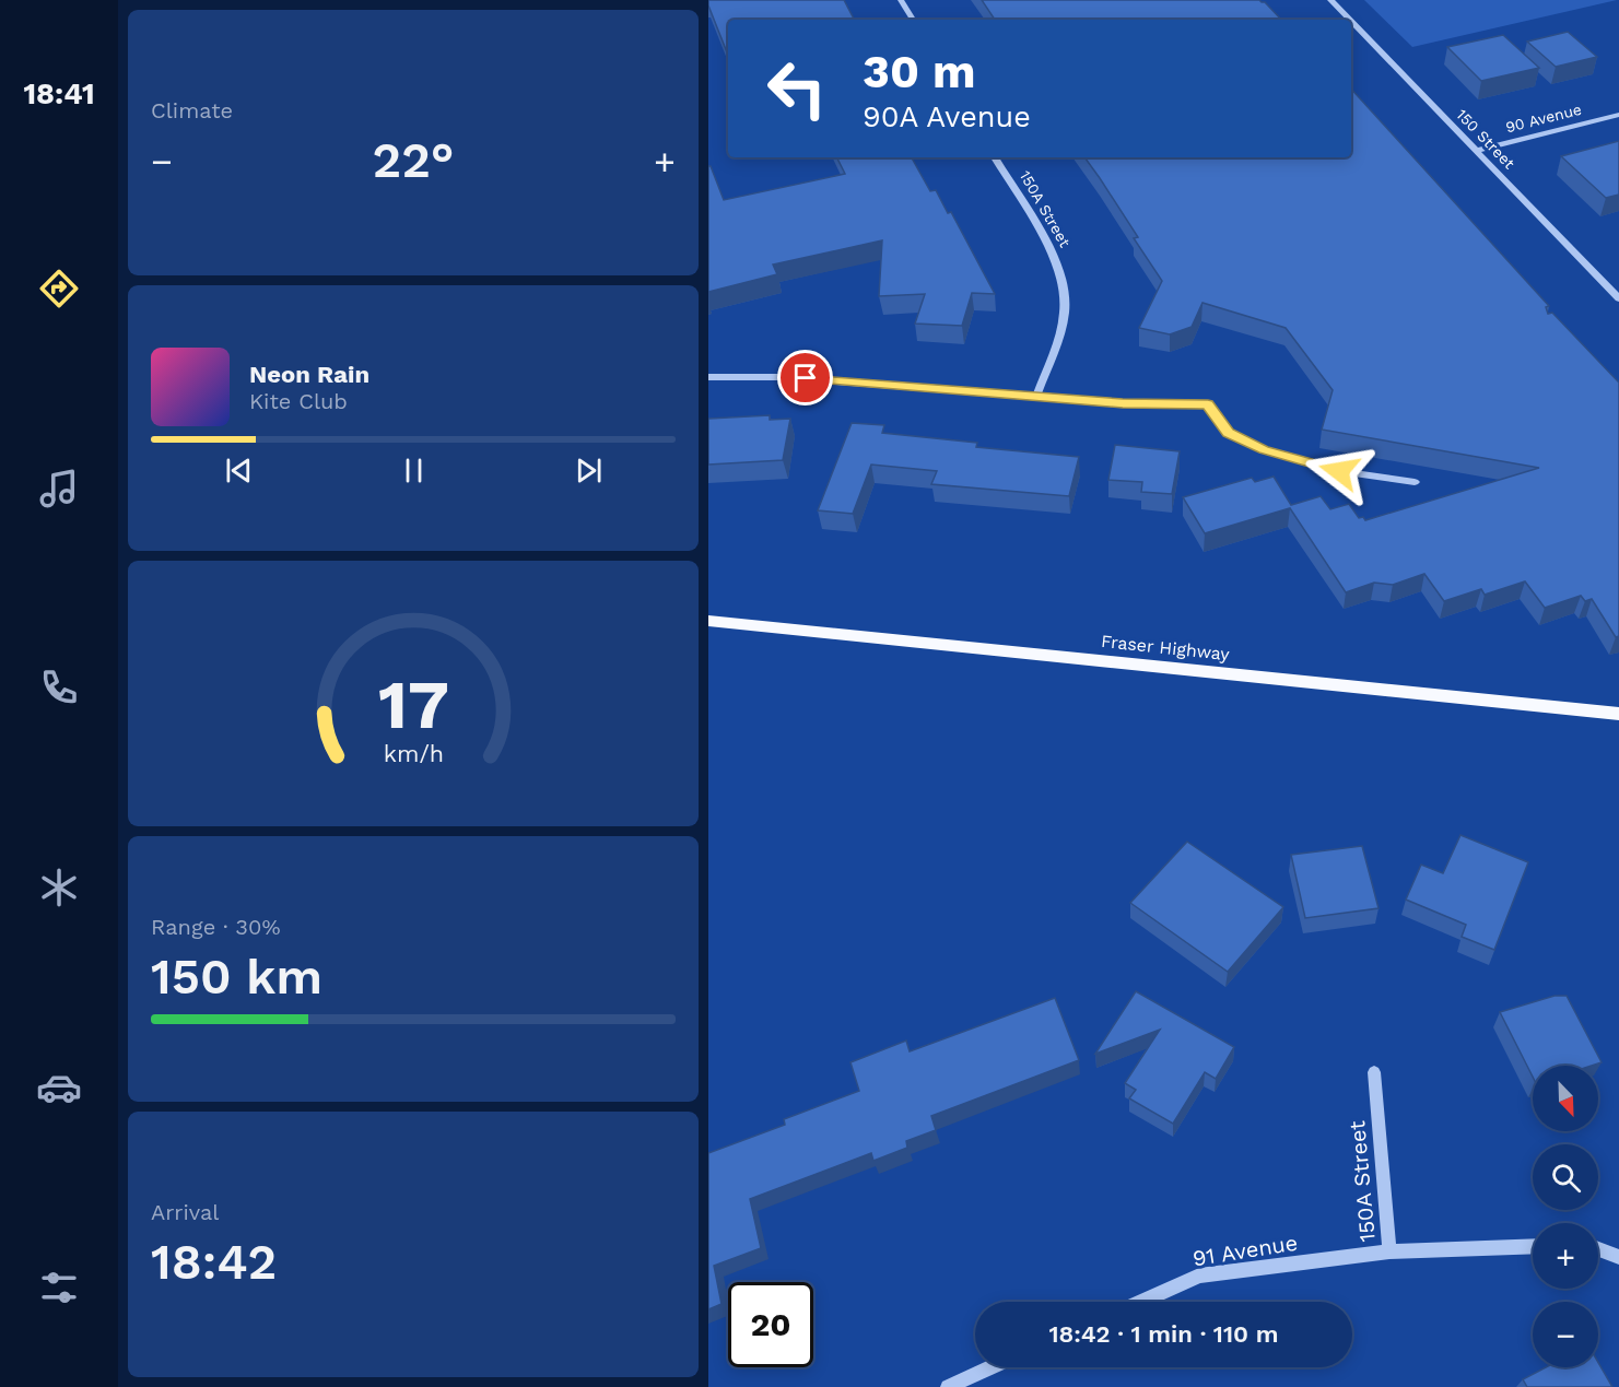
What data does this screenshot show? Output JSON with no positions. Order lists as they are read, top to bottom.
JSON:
{
  "streets": {
    "main road": ["Fraser Highway"],
    "street": [
      "90 Avenue",
      "150 Street",
      "150A Street",
      "91 Avenue"
    ]
  },
  "crossings": [
    ["90 Avenue", "150 Street"],
    ["150A Street", "91 Avenue"]
  ],
  "north": "bottom right",
  "page": {
    "tabs": "18:41",
    "tile": [
      "Climate",
      ["Range · 30%", "150 km"],
      ["Arrival", "18:42"]
    ],
    "turn": ["30 m", "90A Avenue"],
    "heat": ["−", "22°", "+"],
    "song": ["Neon Rain", "Kite Club"],
    "map_buttons": ["+", "−"],
    "limit": "20",
    "trip": "18:42 · 1 min · 110 m",
    "gauge": ["17", "km/h"]
  }
}
